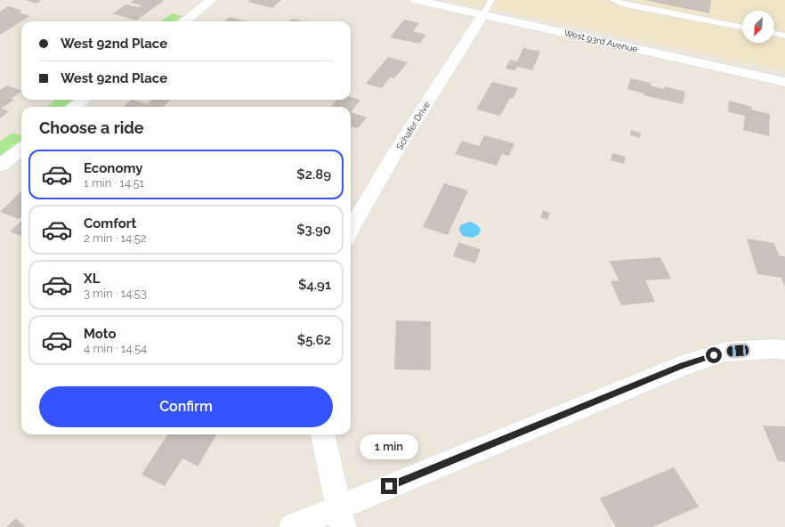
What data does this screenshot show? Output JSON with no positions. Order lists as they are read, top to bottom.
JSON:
{
  "streets": {
    "street": ["West 93rd Avenue", "Schafer Drive"]
  },
  "crossings": [
    ["West 93rd Avenue", "Schafer Drive"]
  ],
  "north": "bottom left",
  "page": {
    "banner": ["West 92nd Place", "West 92nd Place"],
    "heading": "Choose a ride",
    "list": [
      {
        "name": "Economy",
        "note": "1 min · 14:51",
        "value": "$2.89"
      },
      {
        "name": "Comfort",
        "note": "2 min · 14:52",
        "value": "$3.90"
      },
      {
        "name": "XL",
        "note": "3 min · 14:53",
        "value": "$4.91"
      },
      {
        "name": "Moto",
        "note": "4 min · 14:54",
        "value": "$5.62"
      }
    ],
    "buttons": "Confirm",
    "bubble": "1 min"
  }
}
